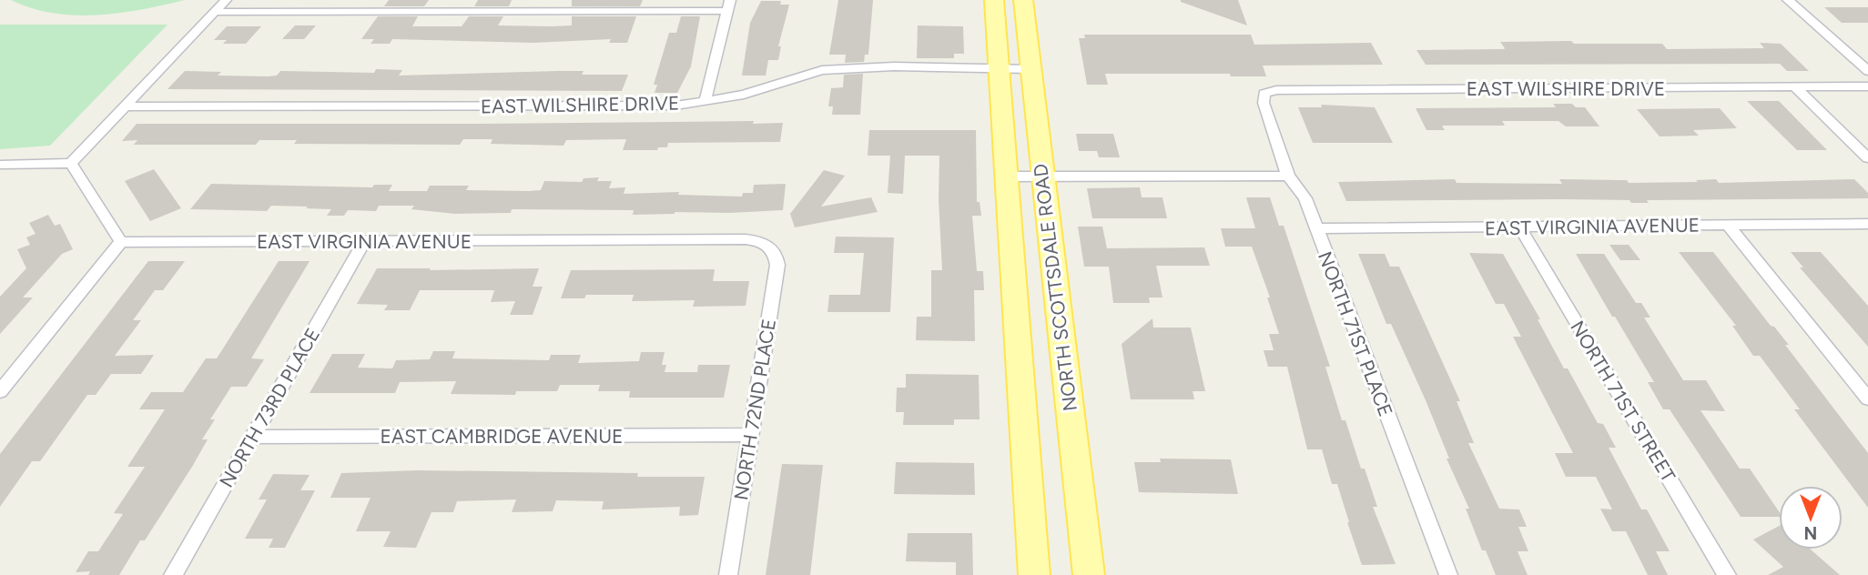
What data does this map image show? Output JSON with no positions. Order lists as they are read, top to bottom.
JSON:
{
  "streets": {
    "main road": ["NORTH SCOTTSDALE ROAD"],
    "street": [
      "EAST WILSHIRE DRIVE",
      "EAST VIRGINIA AVENUE",
      "NORTH 71ST PLACE",
      "NORTH 71ST STREET",
      "NORTH 73RD PLACE",
      "NORTH 72ND PLACE",
      "EAST CAMBRIDGE AVENUE"
    ]
  },
  "crossings": [
    ["EAST WILSHIRE DRIVE", "NORTH SCOTTSDALE ROAD"],
    ["EAST WILSHIRE DRIVE", "NORTH 71ST PLACE"],
    ["EAST VIRGINIA AVENUE", "NORTH 71ST PLACE"],
    ["EAST VIRGINIA AVENUE", "NORTH 71ST STREET"],
    ["EAST VIRGINIA AVENUE", "NORTH 73RD PLACE"],
    ["EAST VIRGINIA AVENUE", "NORTH 72ND PLACE"],
    ["NORTH 73RD PLACE", "EAST CAMBRIDGE AVENUE"],
    ["NORTH 72ND PLACE", "EAST CAMBRIDGE AVENUE"]
  ],
  "north": "bottom"
}
